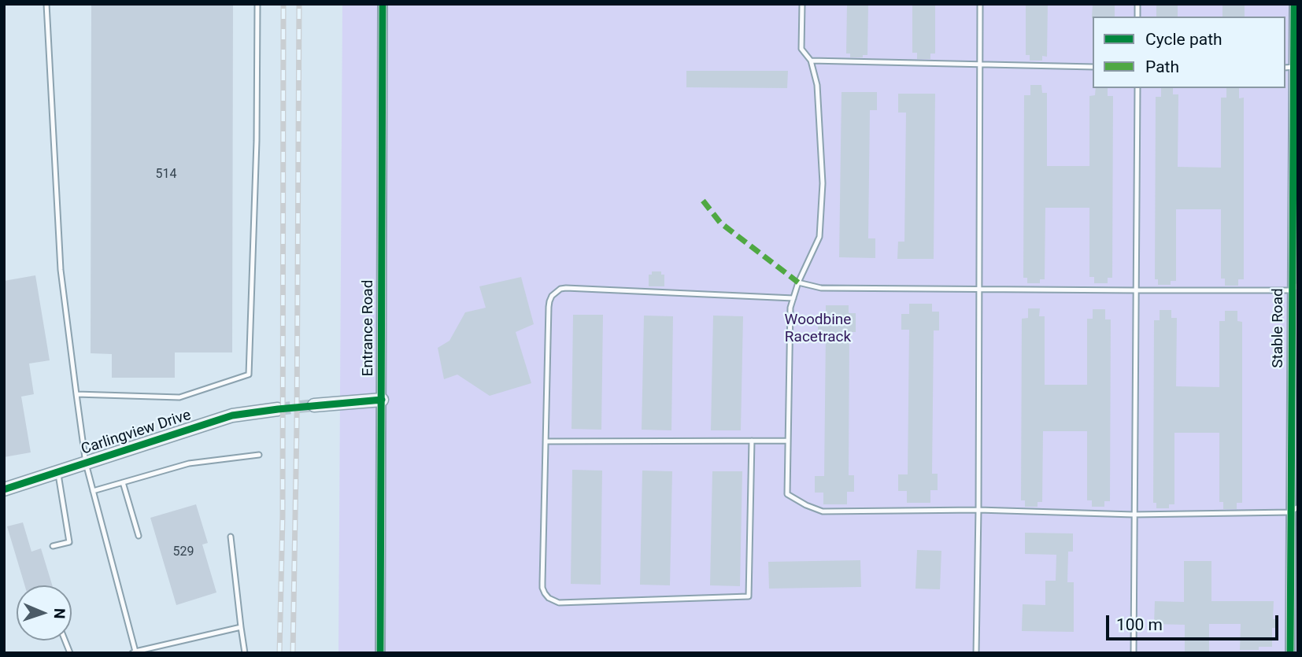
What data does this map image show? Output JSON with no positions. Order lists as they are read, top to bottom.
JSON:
{
  "streets": {
    "street": ["Entrance Road", "Stable Road", "Carlingview Drive"]
  },
  "parks": ["Woodbine Racetrack"],
  "house_numbers": ["514", "529"],
  "legend": ["Cycle path", "Path"],
  "scale_bar": "100 m",
  "north": "right"
}
